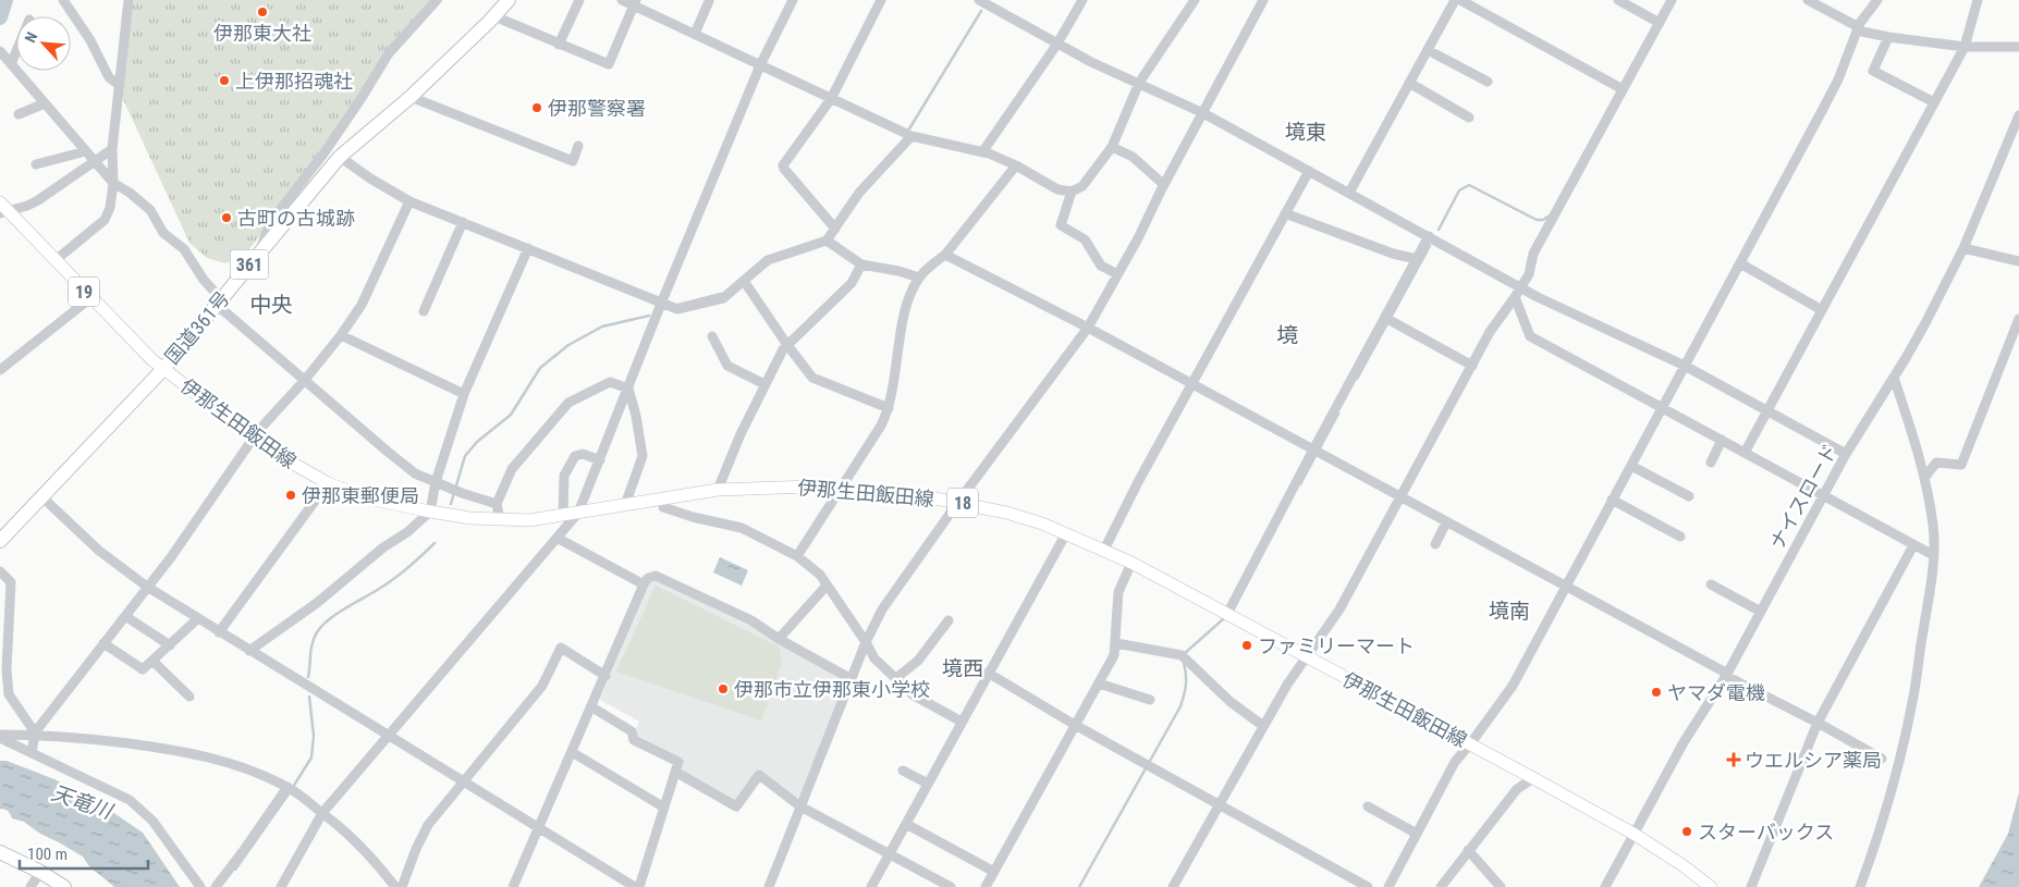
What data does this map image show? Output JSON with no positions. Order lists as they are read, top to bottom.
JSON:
{
  "streets": {
    "highway": ["361", "国道361号"],
    "main road": ["19", "伊那生田飯田線", "18"],
    "street": ["ナイスロード"]
  },
  "crossings": [
    ["19", "国道361号"],
    ["19", "伊那生田飯田線"],
    ["国道361号", "伊那生田飯田線"],
    ["伊那生田飯田線", "ナイスロード"]
  ],
  "districts": [
    "境東",
    "中央",
    "境",
    "境南",
    "境西"
  ],
  "water": ["天竜川"],
  "places": {
    "other": [
      "伊那東大社",
      "上伊那招魂社",
      "伊那警察署",
      "古町の古城跡",
      "伊那東郵便局",
      "ファミリーマート",
      "伊那市立伊那東小学校",
      "ヤマダ電機",
      "スターバックス"
    ],
    "health": ["ウエルシア薬局"]
  },
  "scale_bar": "100 m",
  "north": "top left"
}
